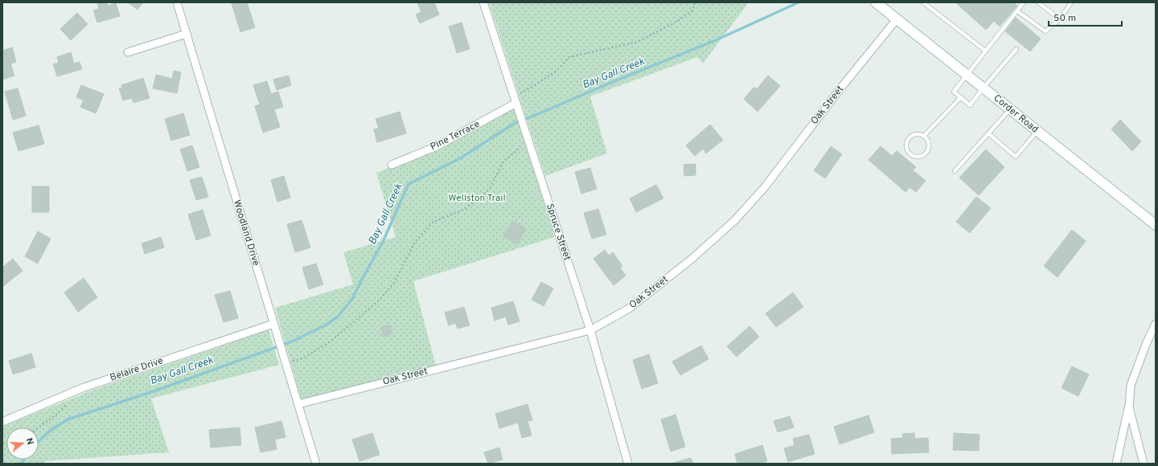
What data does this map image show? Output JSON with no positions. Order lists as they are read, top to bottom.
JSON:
{
  "streets": {
    "street": [
      "Oak Street",
      "Corder Road",
      "Pine Terrace",
      "Spruce Street",
      "Woodland Drive",
      "Belaire Drive"
    ]
  },
  "crossings": [
    ["Oak Street", "Corder Road"],
    ["Oak Street", "Spruce Street"],
    ["Oak Street", "Woodland Drive"],
    ["Pine Terrace", "Spruce Street"],
    ["Woodland Drive", "Belaire Drive"]
  ],
  "water": ["Bay Gall Creek"],
  "parks": ["Wellston Trail"],
  "scale_bar": "50 m",
  "north": "right"
}
